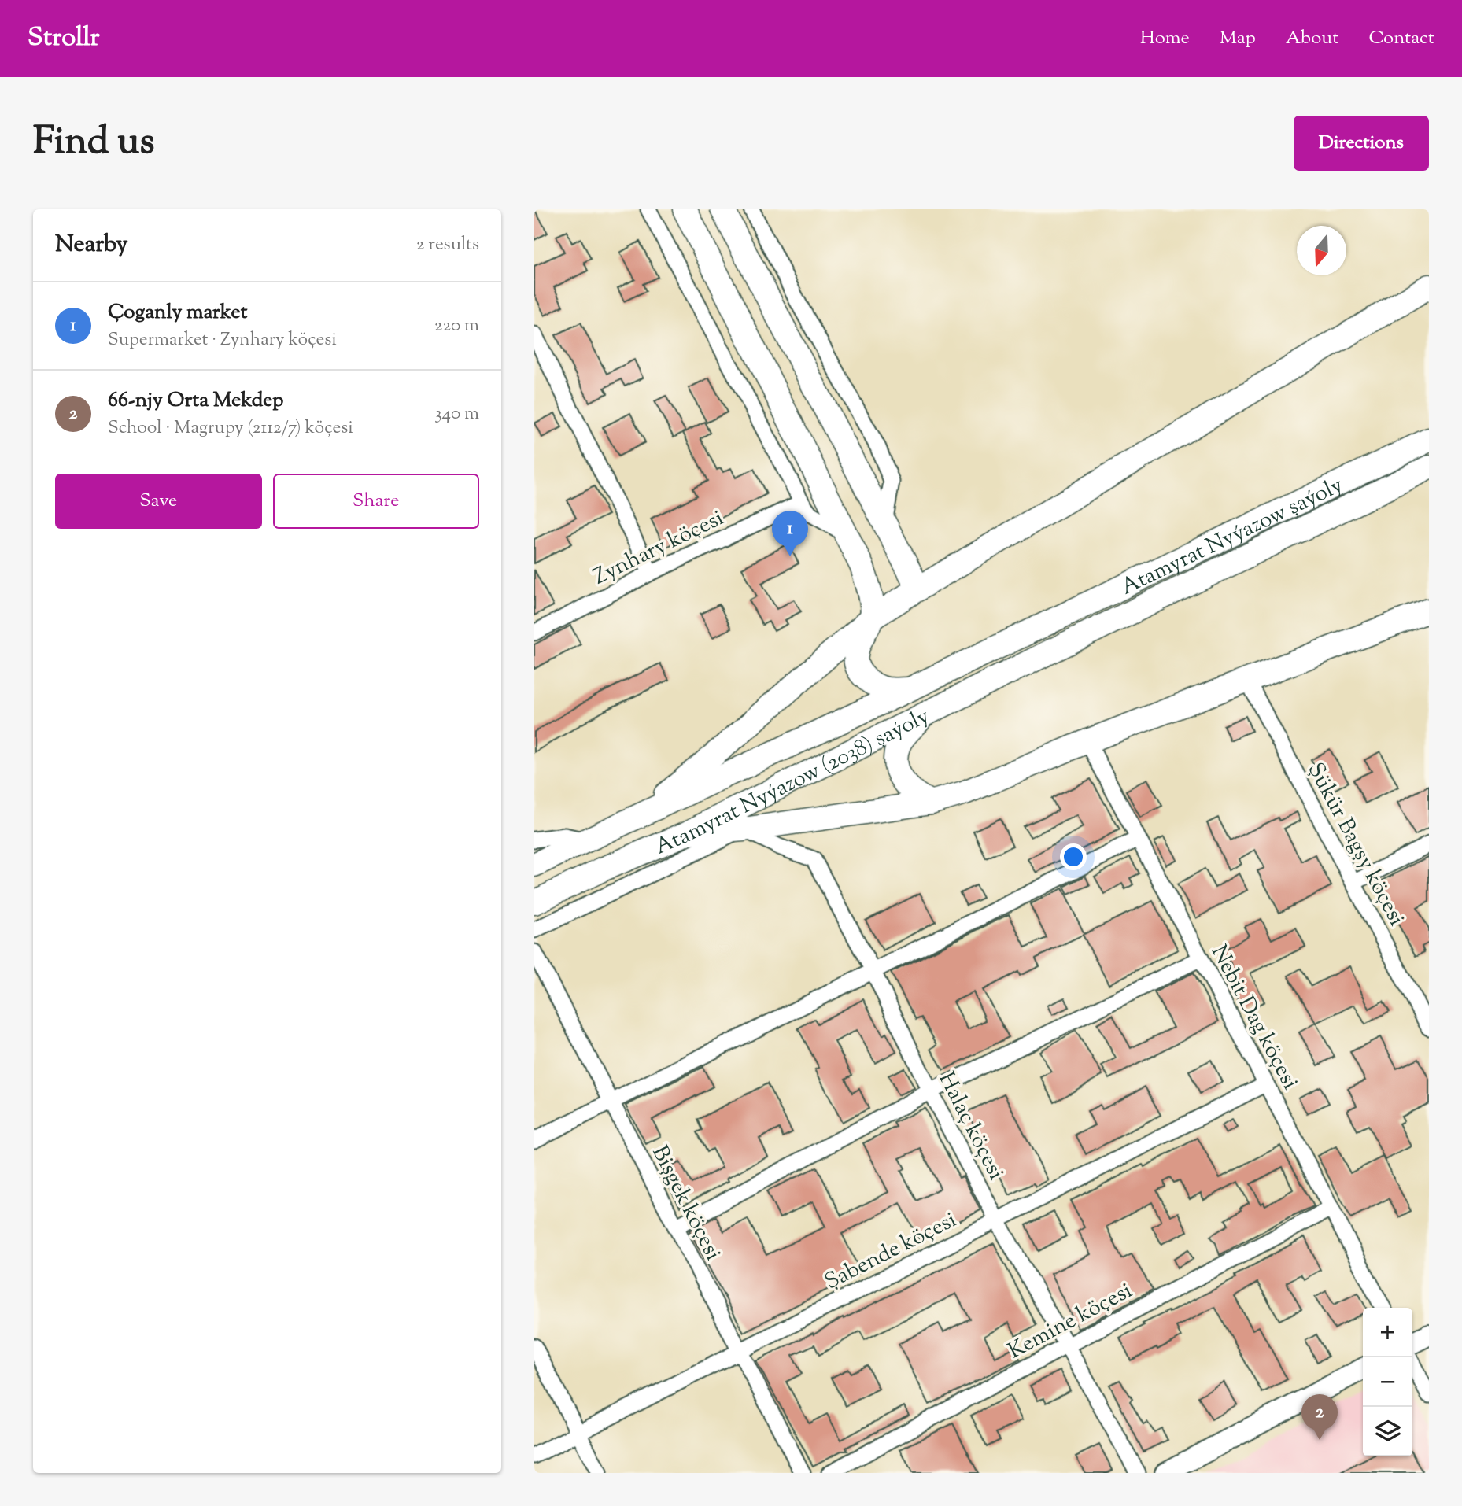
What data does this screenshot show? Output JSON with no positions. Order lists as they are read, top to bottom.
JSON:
{
  "streets": {
    "main road": ["Atamyrat Nyýazow şaýoly", "Atamyrat Nyýazow (2038) şaýoly"],
    "street": [
      "Zynhary köçesi",
      "Şükür Bagşy köçesi",
      "Nebit Dag köçesi",
      "Halaç köçesi",
      "Bişgek köçesi",
      "Şabende köçesi",
      "Kemine köçesi"
    ]
  },
  "crossings": [
    ["Atamyrat Nyýazow şaýoly", "Atamyrat Nyýazow (2038) şaýoly"],
    ["Nebit Dag köçesi", "Şabende köçesi"],
    ["Nebit Dag köçesi", "Kemine köçesi"],
    ["Halaç köçesi", "Şabende köçesi"],
    ["Halaç köçesi", "Kemine köçesi"],
    ["Bişgek köçesi", "Şabende köçesi"]
  ],
  "north": "bottom",
  "page": {
    "header": "Strollr",
    "nav": [
      "Home",
      "Map",
      "About",
      "Contact"
    ],
    "title": "Find us",
    "buttons": [
      "Directions",
      ["Save", "Share"]
    ],
    "heading": ["Nearby", "2 results"],
    "list": [
      {
        "mark": "1",
        "name": "Çoganly market",
        "note": "Supermarket · Zynhary köçesi",
        "value": "220 m"
      },
      {
        "mark": "2",
        "name": "66-njy Orta Mekdep",
        "note": "School · Magrupy (2112/7) köçesi",
        "value": "340 m"
      }
    ],
    "pins": ["1", "2"],
    "map_buttons": ["+", "−"]
  }
}
